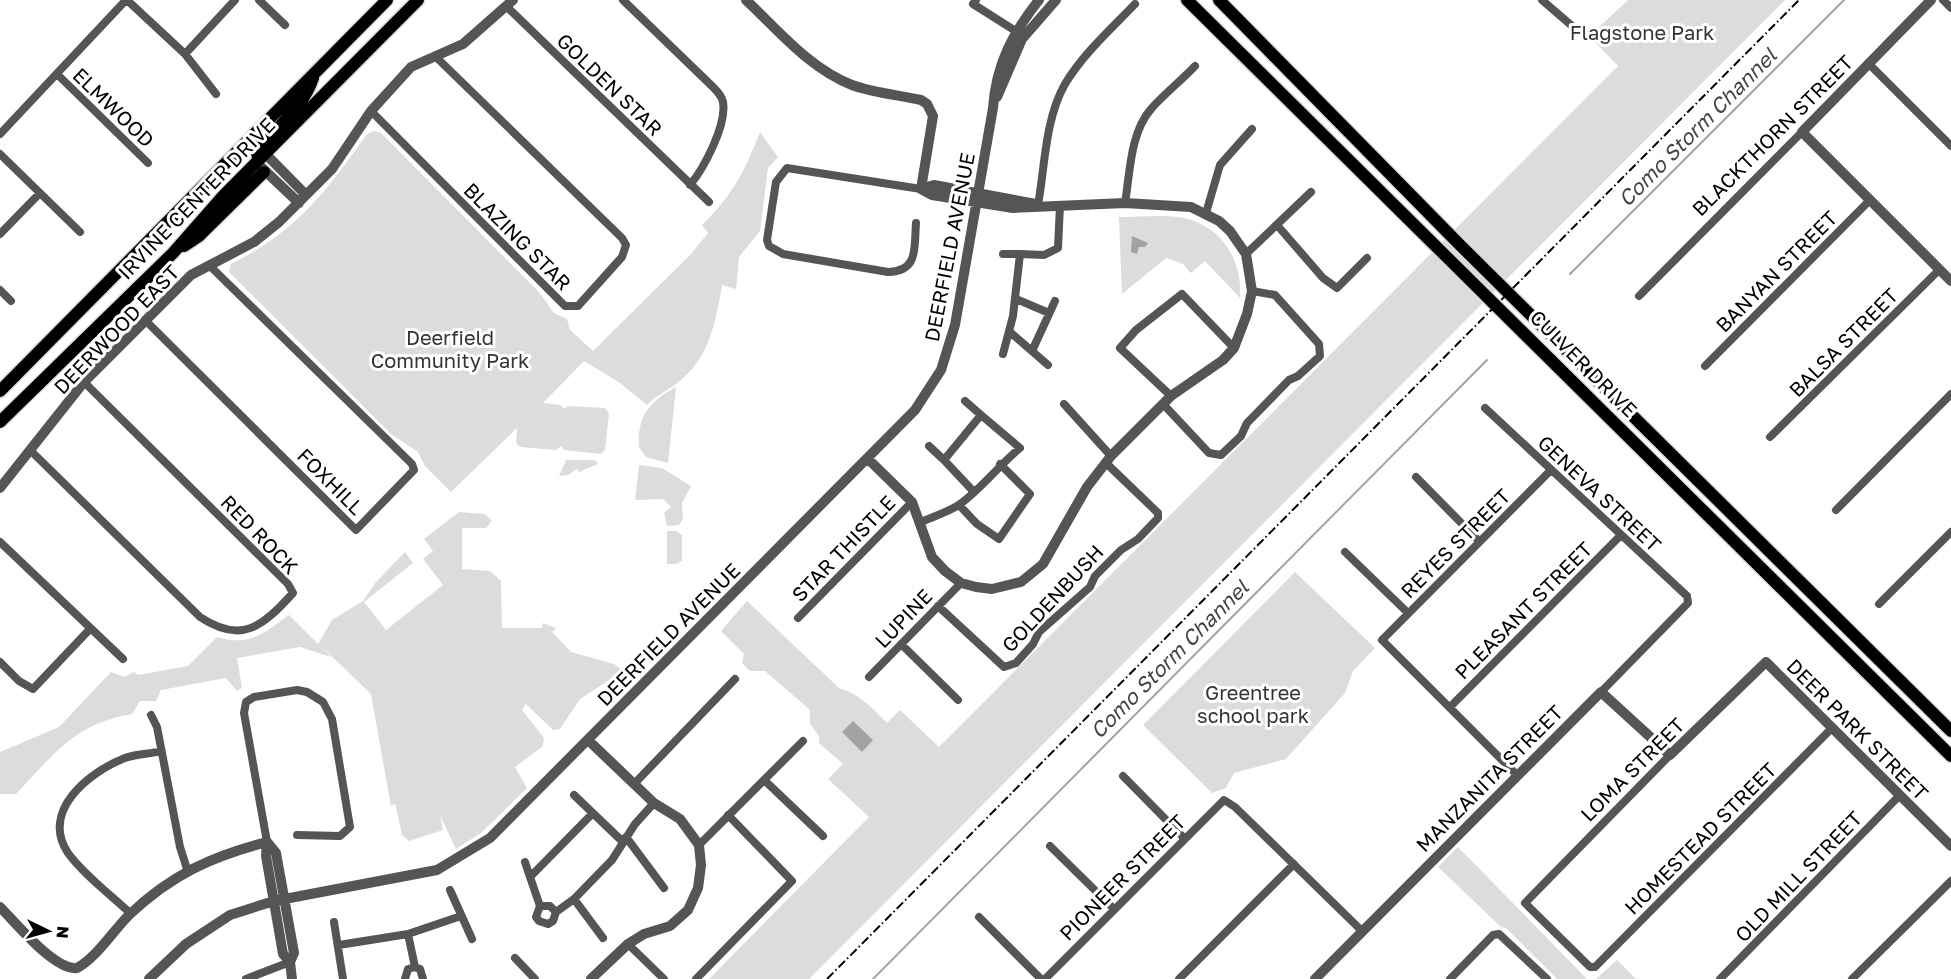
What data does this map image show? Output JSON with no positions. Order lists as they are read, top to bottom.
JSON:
{
  "streets": {
    "main road": ["IRVINE CENTER DRIVE", "CULVER DRIVE"],
    "street": [
      "GOLDEN STAR",
      "ELMWOOD",
      "BLACKTHORN STREET",
      "BLAZING STAR",
      "DEERFIELD AVENUE",
      "BANYAN STREET",
      "DEERWOOD EAST",
      "BALSA STREET",
      "FOXHILL",
      "GENEVA STREET",
      "RED ROCK",
      "REYES STREET",
      "STAR THISTLE",
      "GOLDENBUSH",
      "PLEASANT STREET",
      "LUPINE",
      "DEER PARK STREET",
      "LOMA STREET",
      "MANZANITA STREET",
      "HOMESTEAD STREET",
      "OLD MILL STREET",
      "PIONEER STREET"
    ]
  },
  "crossings": [
    ["GOLDEN STAR", "DEERWOOD EAST"],
    ["BLAZING STAR", "DEERWOOD EAST"],
    ["DEERWOOD EAST", "FOXHILL"],
    ["DEERWOOD EAST", "RED ROCK"],
    ["GENEVA STREET", "REYES STREET"],
    ["GENEVA STREET", "PLEASANT STREET"],
    ["GENEVA STREET", "MANZANITA STREET"],
    ["REYES STREET", "PLEASANT STREET"],
    ["GOLDENBUSH", "LUPINE"],
    ["DEER PARK STREET", "LOMA STREET"],
    ["DEER PARK STREET", "HOMESTEAD STREET"],
    ["DEER PARK STREET", "OLD MILL STREET"],
    ["LOMA STREET", "HOMESTEAD STREET"]
  ],
  "water": ["Como Storm Channel"],
  "parks": ["Flagstone Park", "Deerfield Community Park", "Greentree school park"],
  "north": "right"
}
